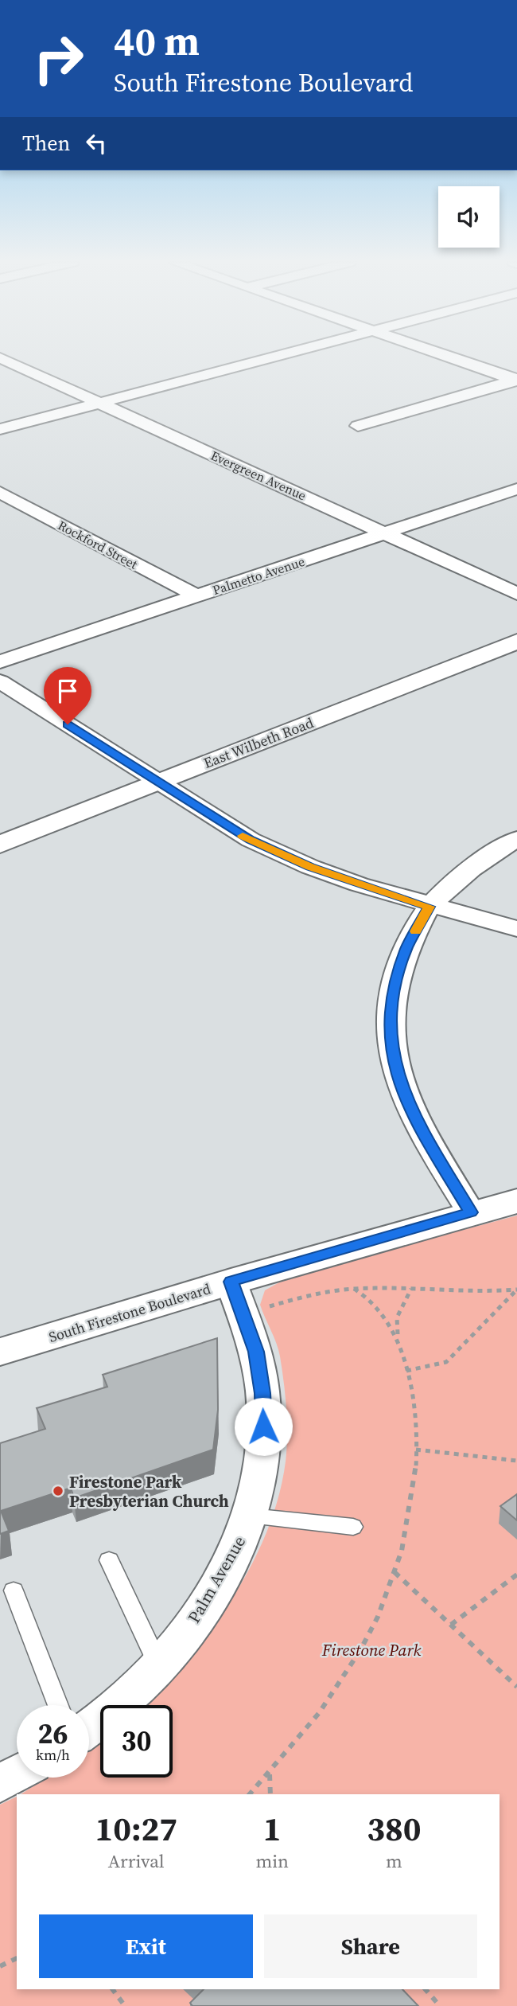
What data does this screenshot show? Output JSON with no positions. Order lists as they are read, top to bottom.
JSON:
{
  "streets": {
    "main road": ["East Wilbeth Road", "South Firestone Boulevard"],
    "street": [
      "Evergreen Avenue",
      "Rockford Street",
      "Palmetto Avenue",
      "Palm Avenue"
    ]
  },
  "crossings": [
    ["Evergreen Avenue", "Palmetto Avenue"],
    ["Rockford Street", "Palmetto Avenue"],
    ["South Firestone Boulevard", "Palm Avenue"]
  ],
  "parks": ["Firestone Park"],
  "places": ["Firestone Park Presbyterian Church"],
  "page": {
    "turn": ["40 m", "South Firestone Boulevard"],
    "then": "Then",
    "speed": "26 km/h",
    "limit": "30",
    "eta": [
      "10:27",
      "Arrival",
      "1",
      "min",
      "380",
      "m"
    ],
    "buttons": ["Exit", "Share"]
  }
}
